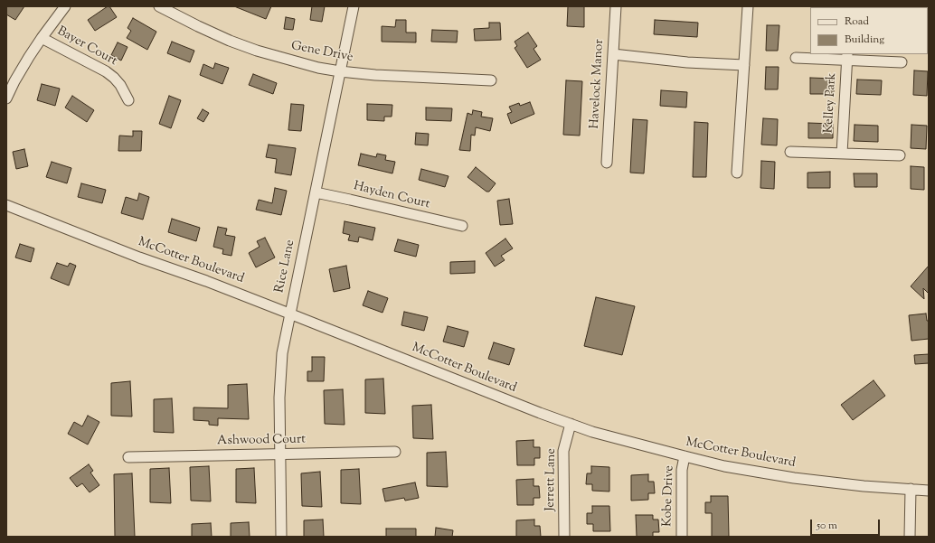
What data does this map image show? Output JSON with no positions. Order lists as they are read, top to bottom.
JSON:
{
  "streets": {
    "street": [
      "Bayer Court",
      "Gene Drive",
      "Havelock Manor",
      "Kelley Park",
      "Hayden Court",
      "McCotter Boulevard",
      "Rice Lane",
      "Ashwood Court",
      "Jerrett Lane",
      "Kobe Drive"
    ]
  },
  "crossings": [
    ["Gene Drive", "Rice Lane"],
    ["Hayden Court", "Rice Lane"],
    ["McCotter Boulevard", "Rice Lane"],
    ["McCotter Boulevard", "Jerrett Lane"],
    ["McCotter Boulevard", "Kobe Drive"],
    ["Rice Lane", "Ashwood Court"]
  ],
  "legend": ["Road", "Building"],
  "scale_bar": "50 m"
}
